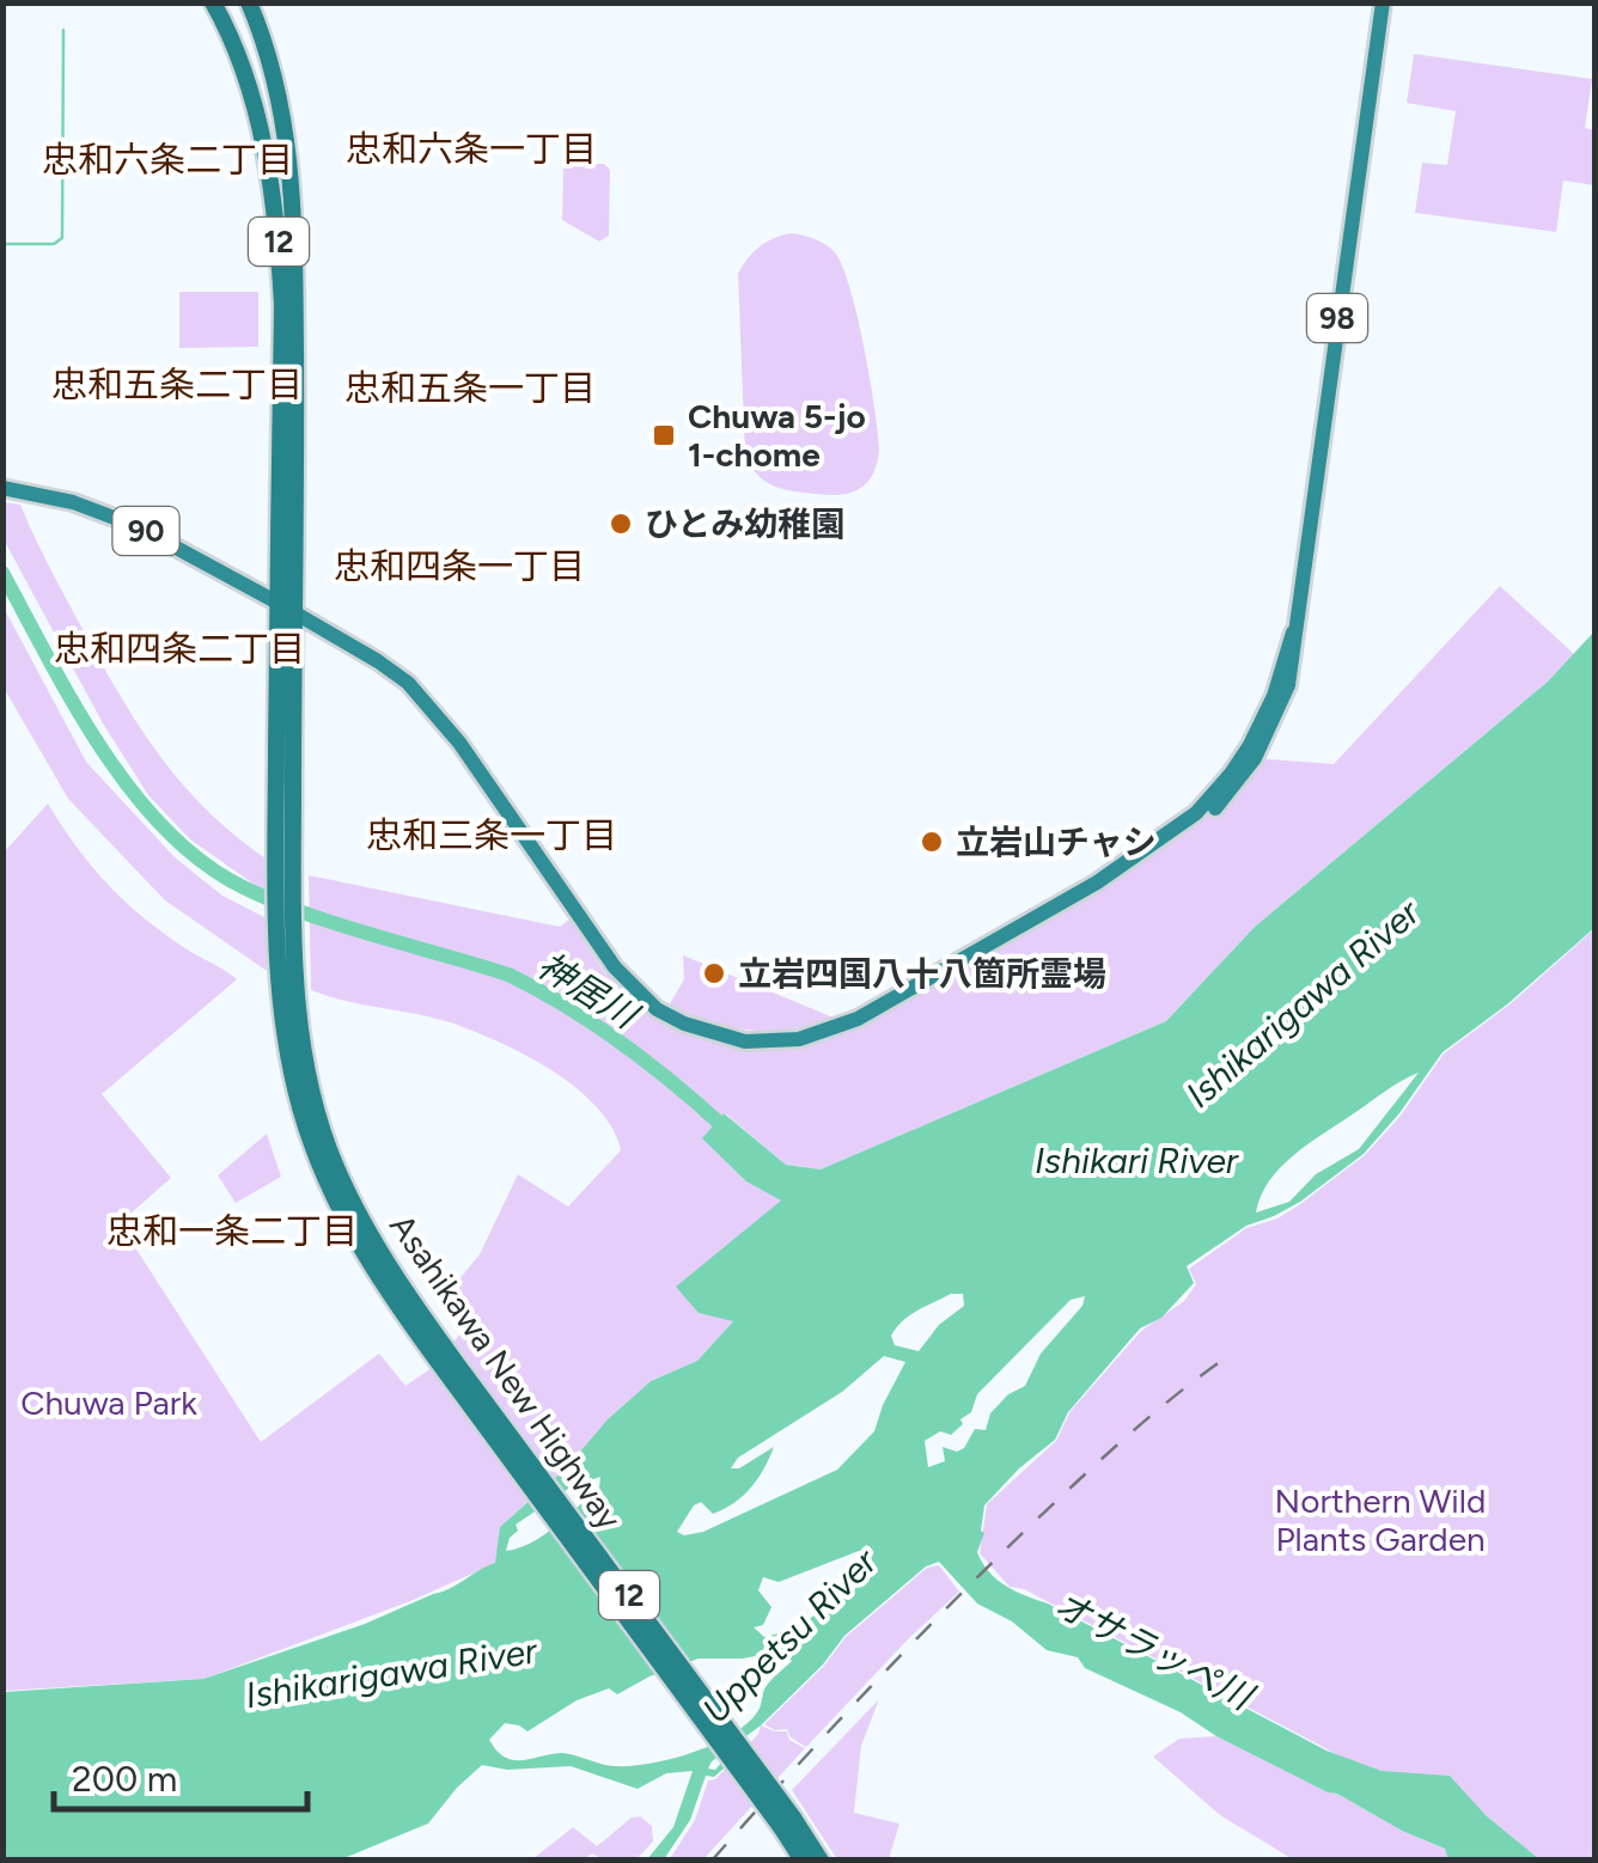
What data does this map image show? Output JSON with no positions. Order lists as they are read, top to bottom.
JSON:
{
  "streets": {
    "highway": ["12", "Asahikawa New Highway"],
    "main road": ["98", "90"]
  },
  "crossings": [
    ["98", "90"],
    ["98", "Asahikawa New Highway"],
    ["90", "Asahikawa New Highway"]
  ],
  "districts": [
    "忠和六条一丁目",
    "忠和六条二丁目",
    "忠和五条二丁目",
    "忠和五条一丁目",
    "忠和四条一丁目",
    "忠和四条二丁目",
    "忠和三条一丁目",
    "忠和一条二丁目"
  ],
  "water": [
    "神居川",
    "Ishikarigawa River",
    "Ishikari River",
    "Uppetsu River",
    "オサラッペ川"
  ],
  "parks": ["Chuwa Park", "Northern Wild Plants Garden"],
  "places": {
    "transit": ["Chuwa 5-jo 1-chome"],
    "other": ["ひとみ幼稚園", "立岩山チャシ", "立岩四国八十八箇所霊場"]
  },
  "scale_bar": "200 m"
}
